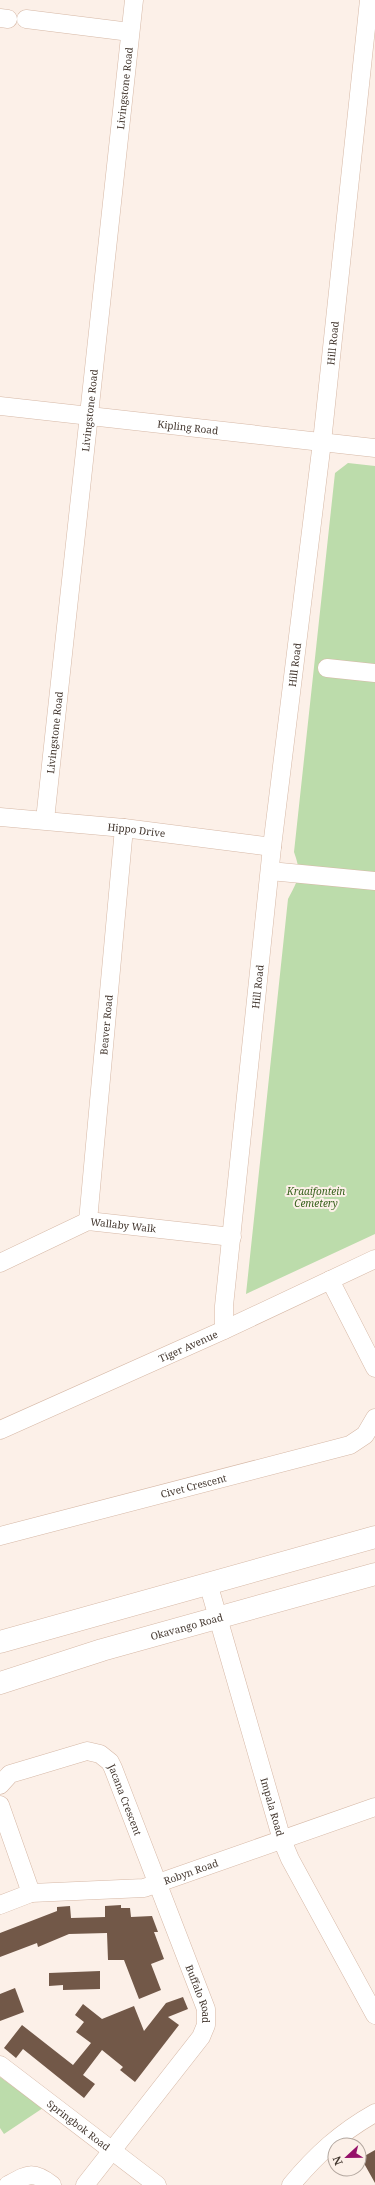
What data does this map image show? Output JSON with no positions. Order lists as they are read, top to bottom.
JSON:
{
  "streets": {
    "main road": ["Okavango Road"],
    "street": [
      "Livingstone Road",
      "Hill Road",
      "Kipling Road",
      "Hippo Drive",
      "Beaver Road",
      "Wallaby Walk",
      "Tiger Avenue",
      "Civet Crescent",
      "Jacana Crescent",
      "Impala Road",
      "Robyn Road",
      "Buffalo Road",
      "Springbok Road"
    ]
  },
  "crossings": [
    ["Livingstone Road", "Kipling Road"],
    ["Livingstone Road", "Hippo Drive"],
    ["Hill Road", "Kipling Road"],
    ["Hill Road", "Hippo Drive"],
    ["Hill Road", "Wallaby Walk"],
    ["Hill Road", "Tiger Avenue"],
    ["Hippo Drive", "Beaver Road"],
    ["Beaver Road", "Wallaby Walk"],
    ["Okavango Road", "Impala Road"],
    ["Jacana Crescent", "Robyn Road"],
    ["Jacana Crescent", "Buffalo Road"],
    ["Impala Road", "Robyn Road"],
    ["Robyn Road", "Buffalo Road"],
    ["Buffalo Road", "Springbok Road"]
  ],
  "parks": ["Kraaifontein Cemetery"],
  "north": "left"
}
